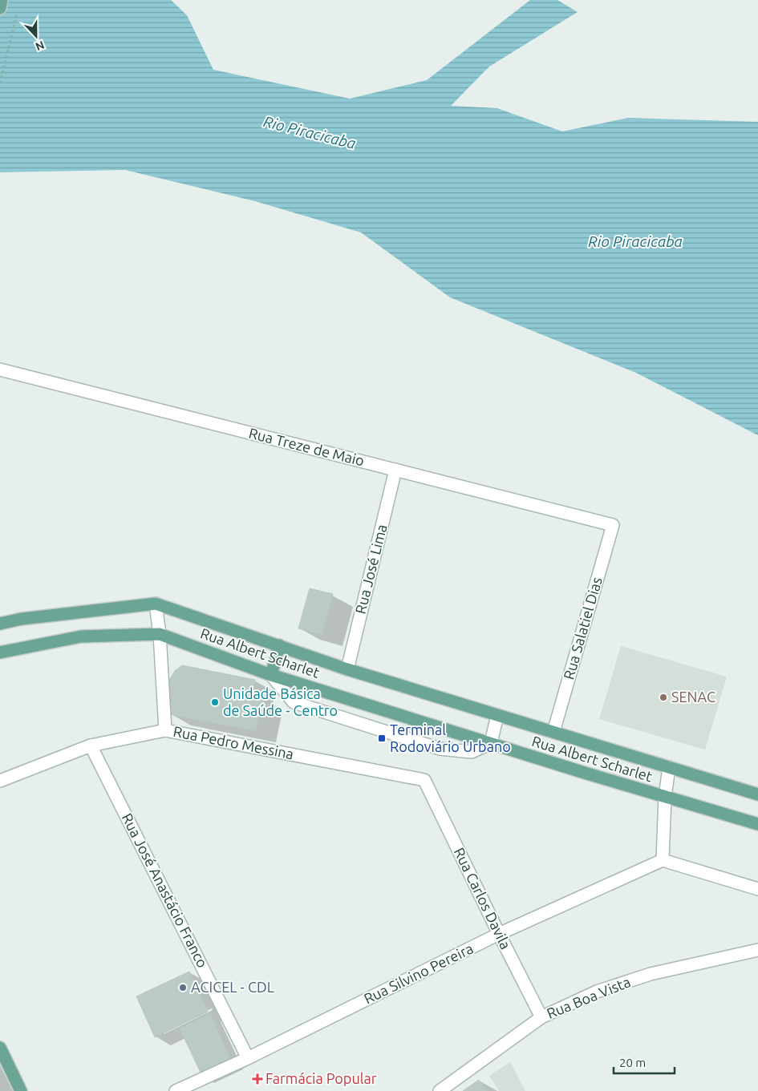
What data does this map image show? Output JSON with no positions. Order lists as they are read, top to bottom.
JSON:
{
  "streets": {
    "main road": ["Rua Albert Scharlet"],
    "street": [
      "Rua Treze de Maio",
      "Rua José Lima",
      "Rua Salatiel Dias",
      "Rua Pedro Messina",
      "Rua José Anastácio Franco",
      "Rua Carlos Davila",
      "Rua Silvino Pereira",
      "Rua Boa Vista"
    ]
  },
  "crossings": [
    ["Rua Treze de Maio", "Rua José Lima"],
    ["Rua Treze de Maio", "Rua Salatiel Dias"],
    ["Rua José Lima", "Rua Albert Scharlet"],
    ["Rua Salatiel Dias", "Rua Albert Scharlet"],
    ["Rua Pedro Messina", "Rua José Anastácio Franco"],
    ["Rua Pedro Messina", "Rua Carlos Davila"],
    ["Rua José Anastácio Franco", "Rua Silvino Pereira"],
    ["Rua Carlos Davila", "Rua Silvino Pereira"],
    ["Rua Carlos Davila", "Rua Boa Vista"]
  ],
  "water": ["Rio Piracicaba"],
  "places": {
    "other": ["SENAC", "Unidade Básica de Saúde - Centro", "ACICEL - CDL"],
    "transit": ["Terminal Rodoviário Urbano"],
    "health": ["Farmácia Popular"]
  },
  "scale_bar": "20 m",
  "north": "bottom"
}
